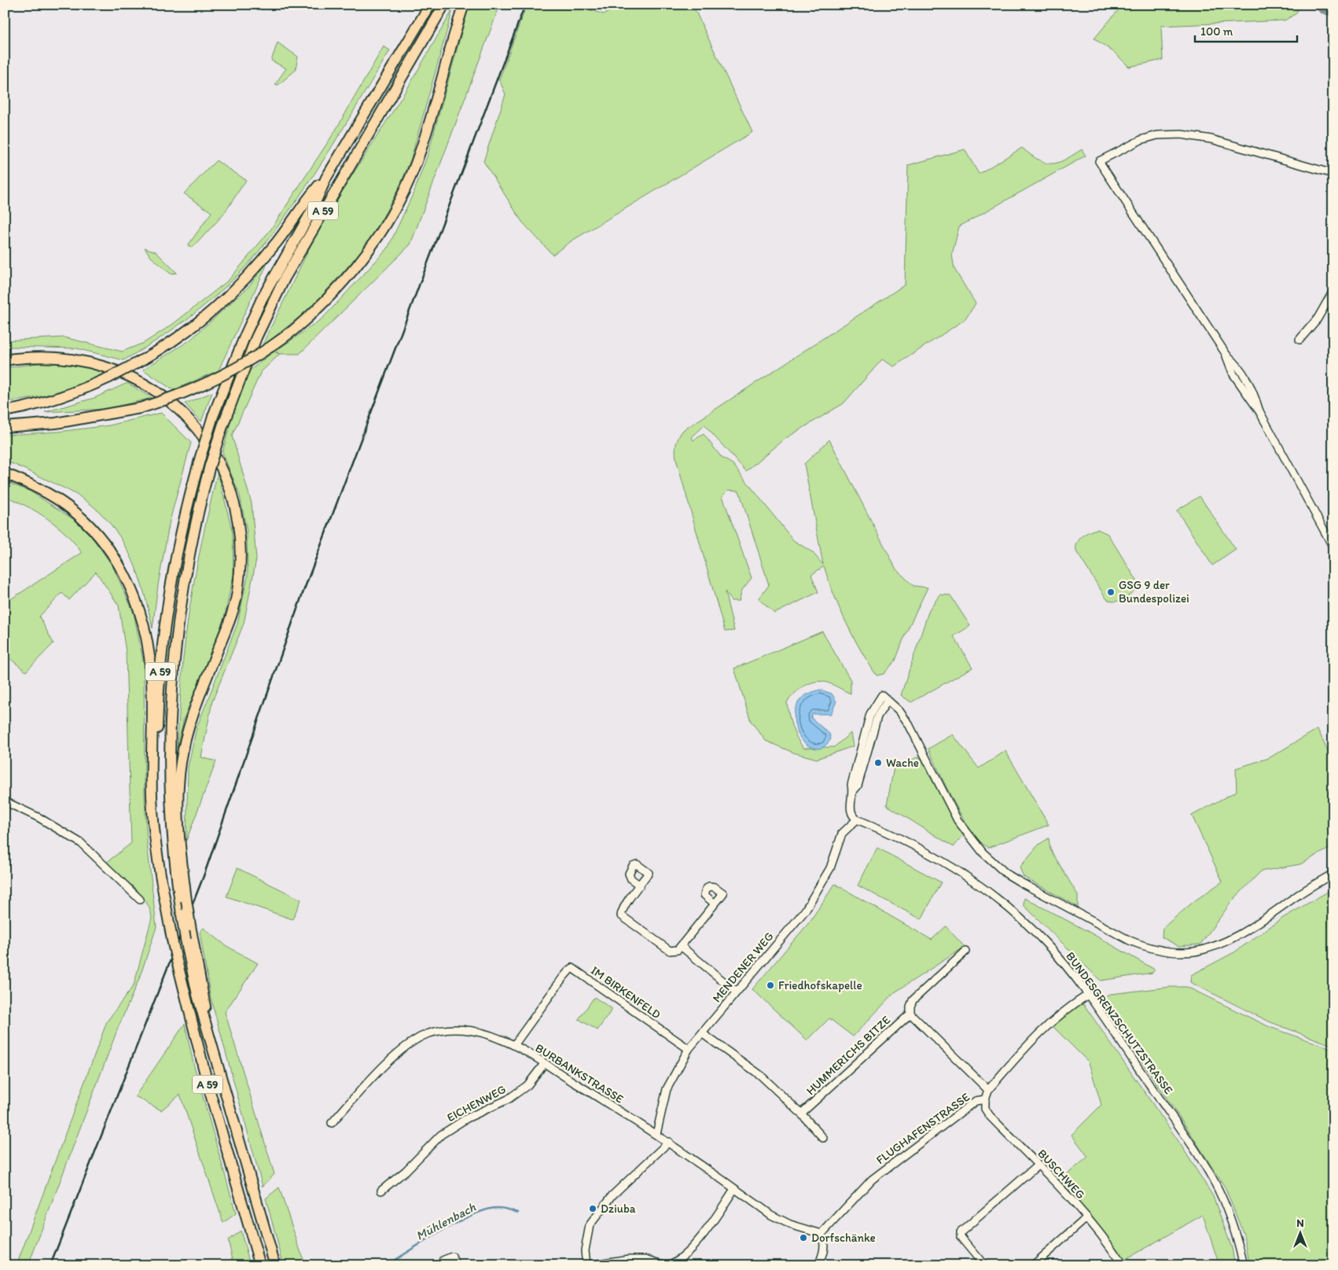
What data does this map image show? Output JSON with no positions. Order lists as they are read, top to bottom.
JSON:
{
  "streets": {
    "highway": ["A 59"],
    "street": [
      "MENDENER WEG",
      "IM BIRKENFELD",
      "BUNDESGRENZSCHUTZSTRASSE",
      "HUMMERICHS BITZE",
      "BURBANKSTRASSE",
      "EICHENWEG",
      "FLUGHAFENSTRASSE",
      "BUSCHWEG"
    ]
  },
  "crossings": [
    ["MENDENER WEG", "IM BIRKENFELD"],
    ["MENDENER WEG", "BUNDESGRENZSCHUTZSTRASSE"],
    ["MENDENER WEG", "BURBANKSTRASSE"],
    ["IM BIRKENFELD", "BURBANKSTRASSE"],
    ["BUNDESGRENZSCHUTZSTRASSE", "FLUGHAFENSTRASSE"],
    ["BURBANKSTRASSE", "EICHENWEG"],
    ["BURBANKSTRASSE", "FLUGHAFENSTRASSE"],
    ["FLUGHAFENSTRASSE", "BUSCHWEG"]
  ],
  "water": ["Mühlenbach"],
  "places": [
    "GSG 9 der Bundespolizei",
    "Wache",
    "Friedhofskapelle",
    "Dziuba",
    "Dorfschänke"
  ],
  "scale_bar": "100 m",
  "north": "top"
}
